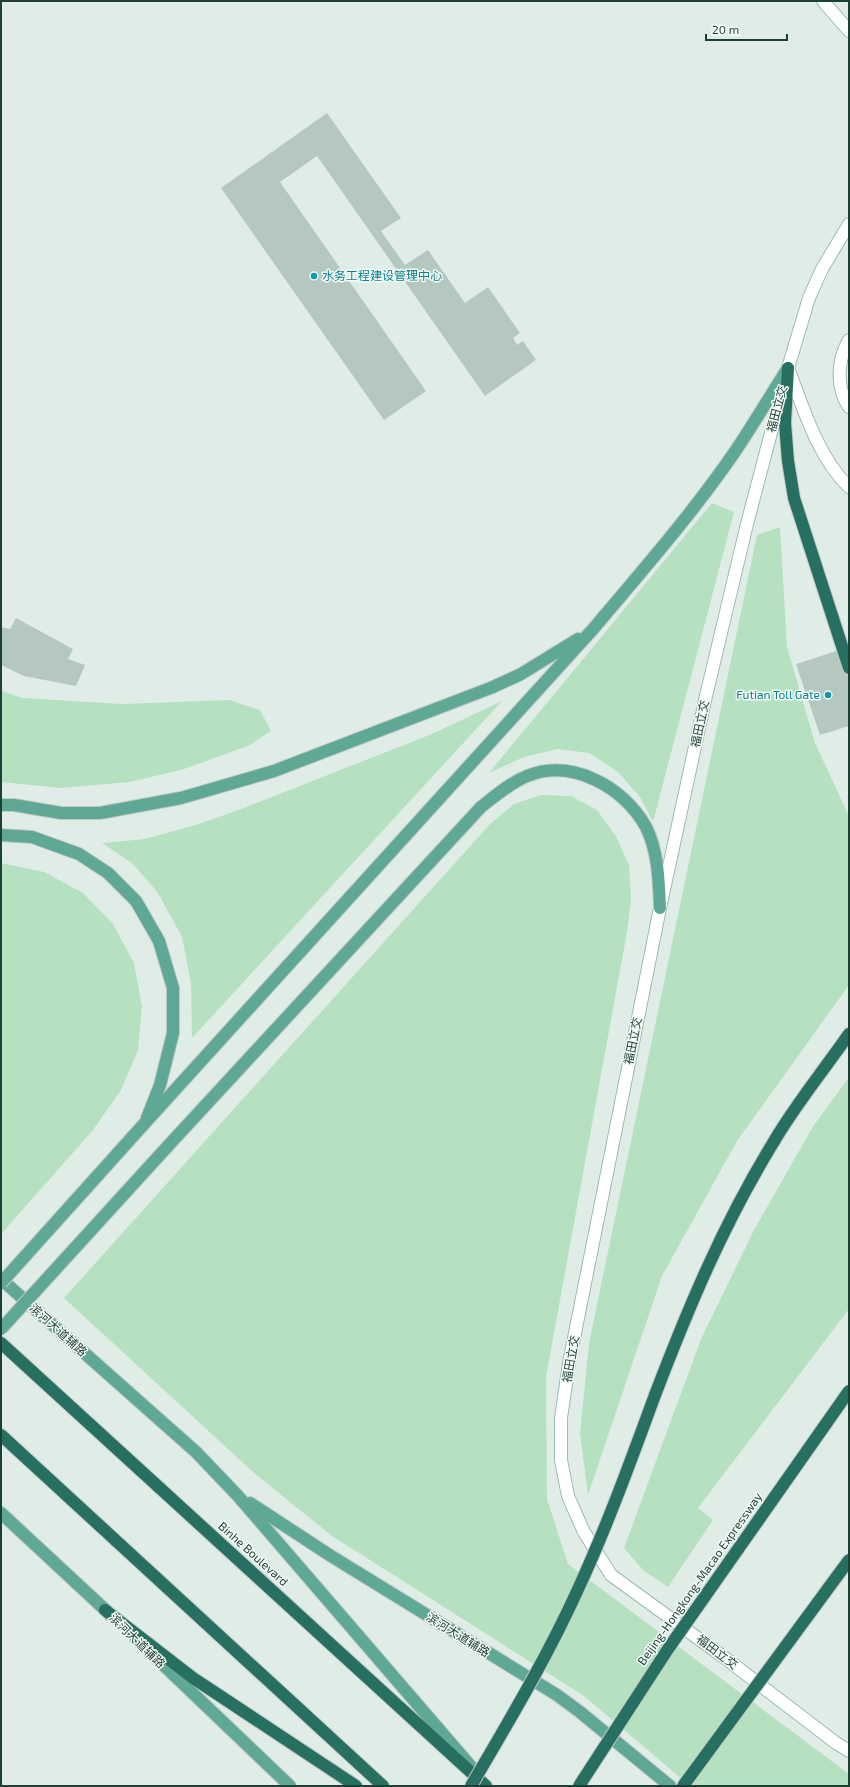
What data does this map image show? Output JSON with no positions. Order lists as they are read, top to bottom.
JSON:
{
  "streets": {
    "highway": ["Binhe Boulevard", "Beijing-Hongkong-Macao Expressway"],
    "main road": ["滨河大道辅路"],
    "street": ["福田立交"]
  },
  "crossings": [
    ["滨河大道辅路", "Binhe Boulevard"]
  ],
  "places": ["水务工程建设管理中心", "Futian Toll Gate"],
  "scale_bar": "20 m"
}
